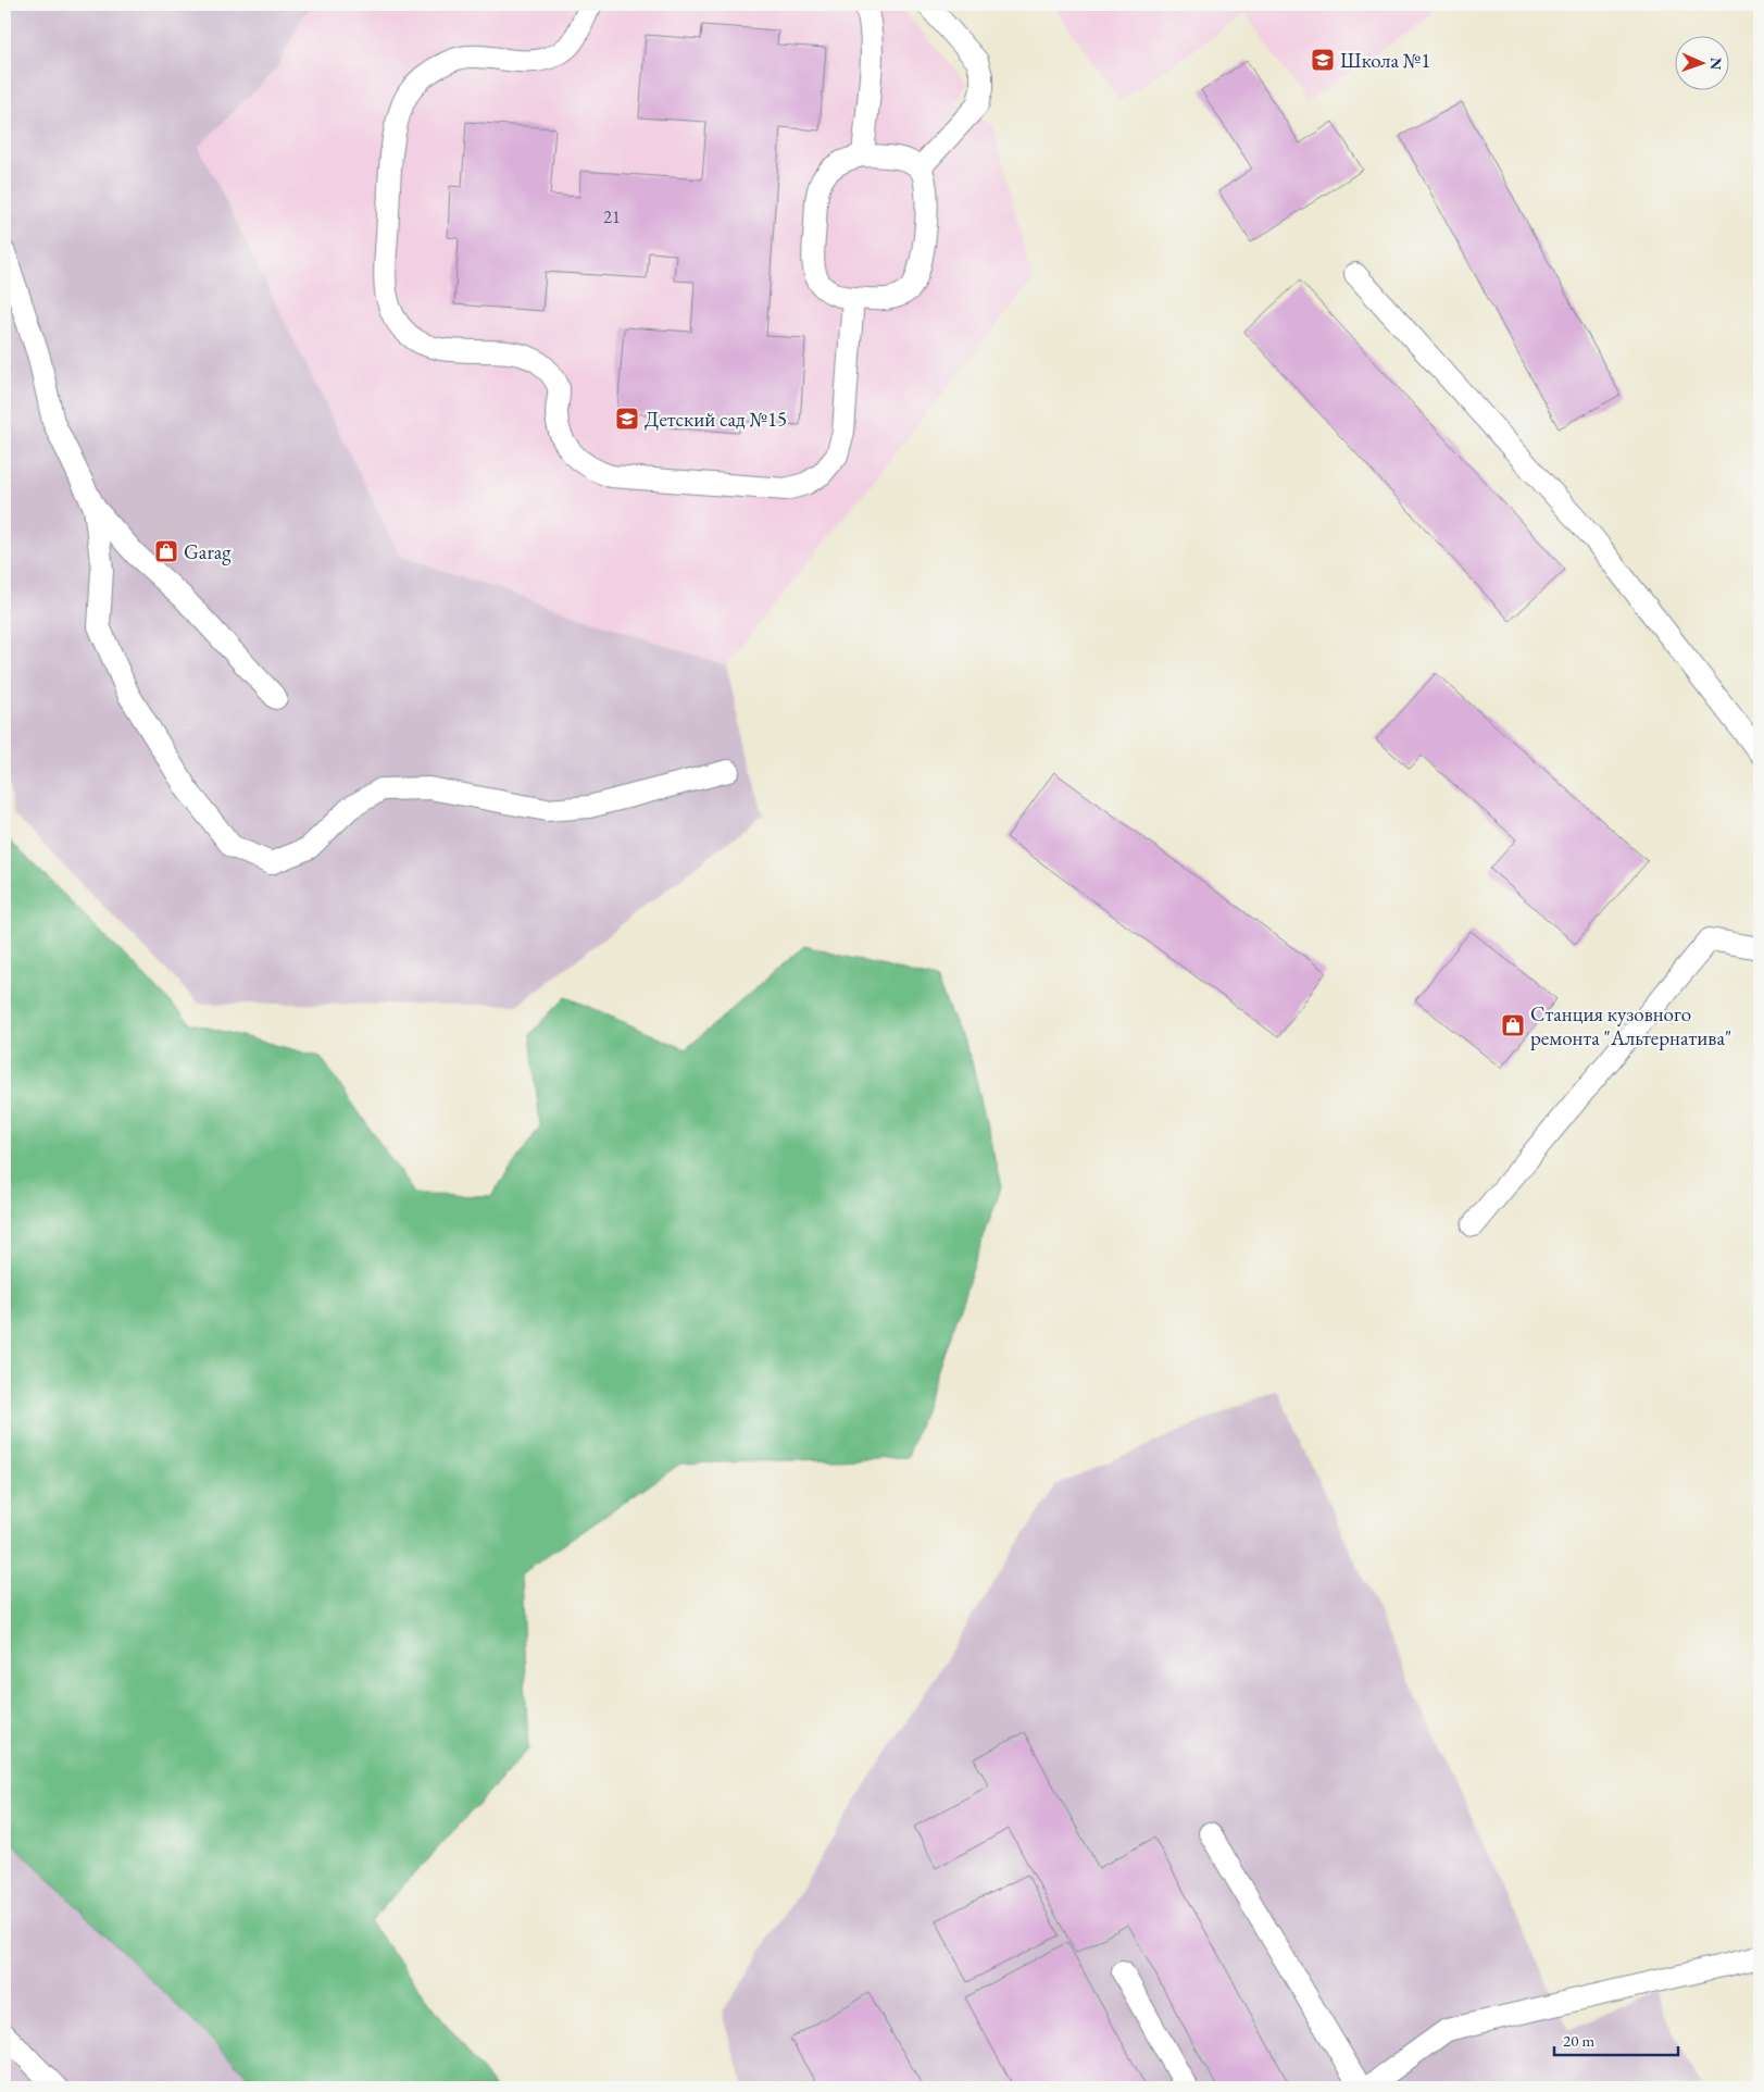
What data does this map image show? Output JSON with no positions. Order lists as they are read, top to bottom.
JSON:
{
  "places": {
    "school or university": ["Школа №1", "Детский сад №15"],
    "shop": ["Garag", "Станция кузовного ремонта \"Альтернатива\""]
  },
  "house_numbers": ["21"],
  "scale_bar": "20 m",
  "north": "right"
}
